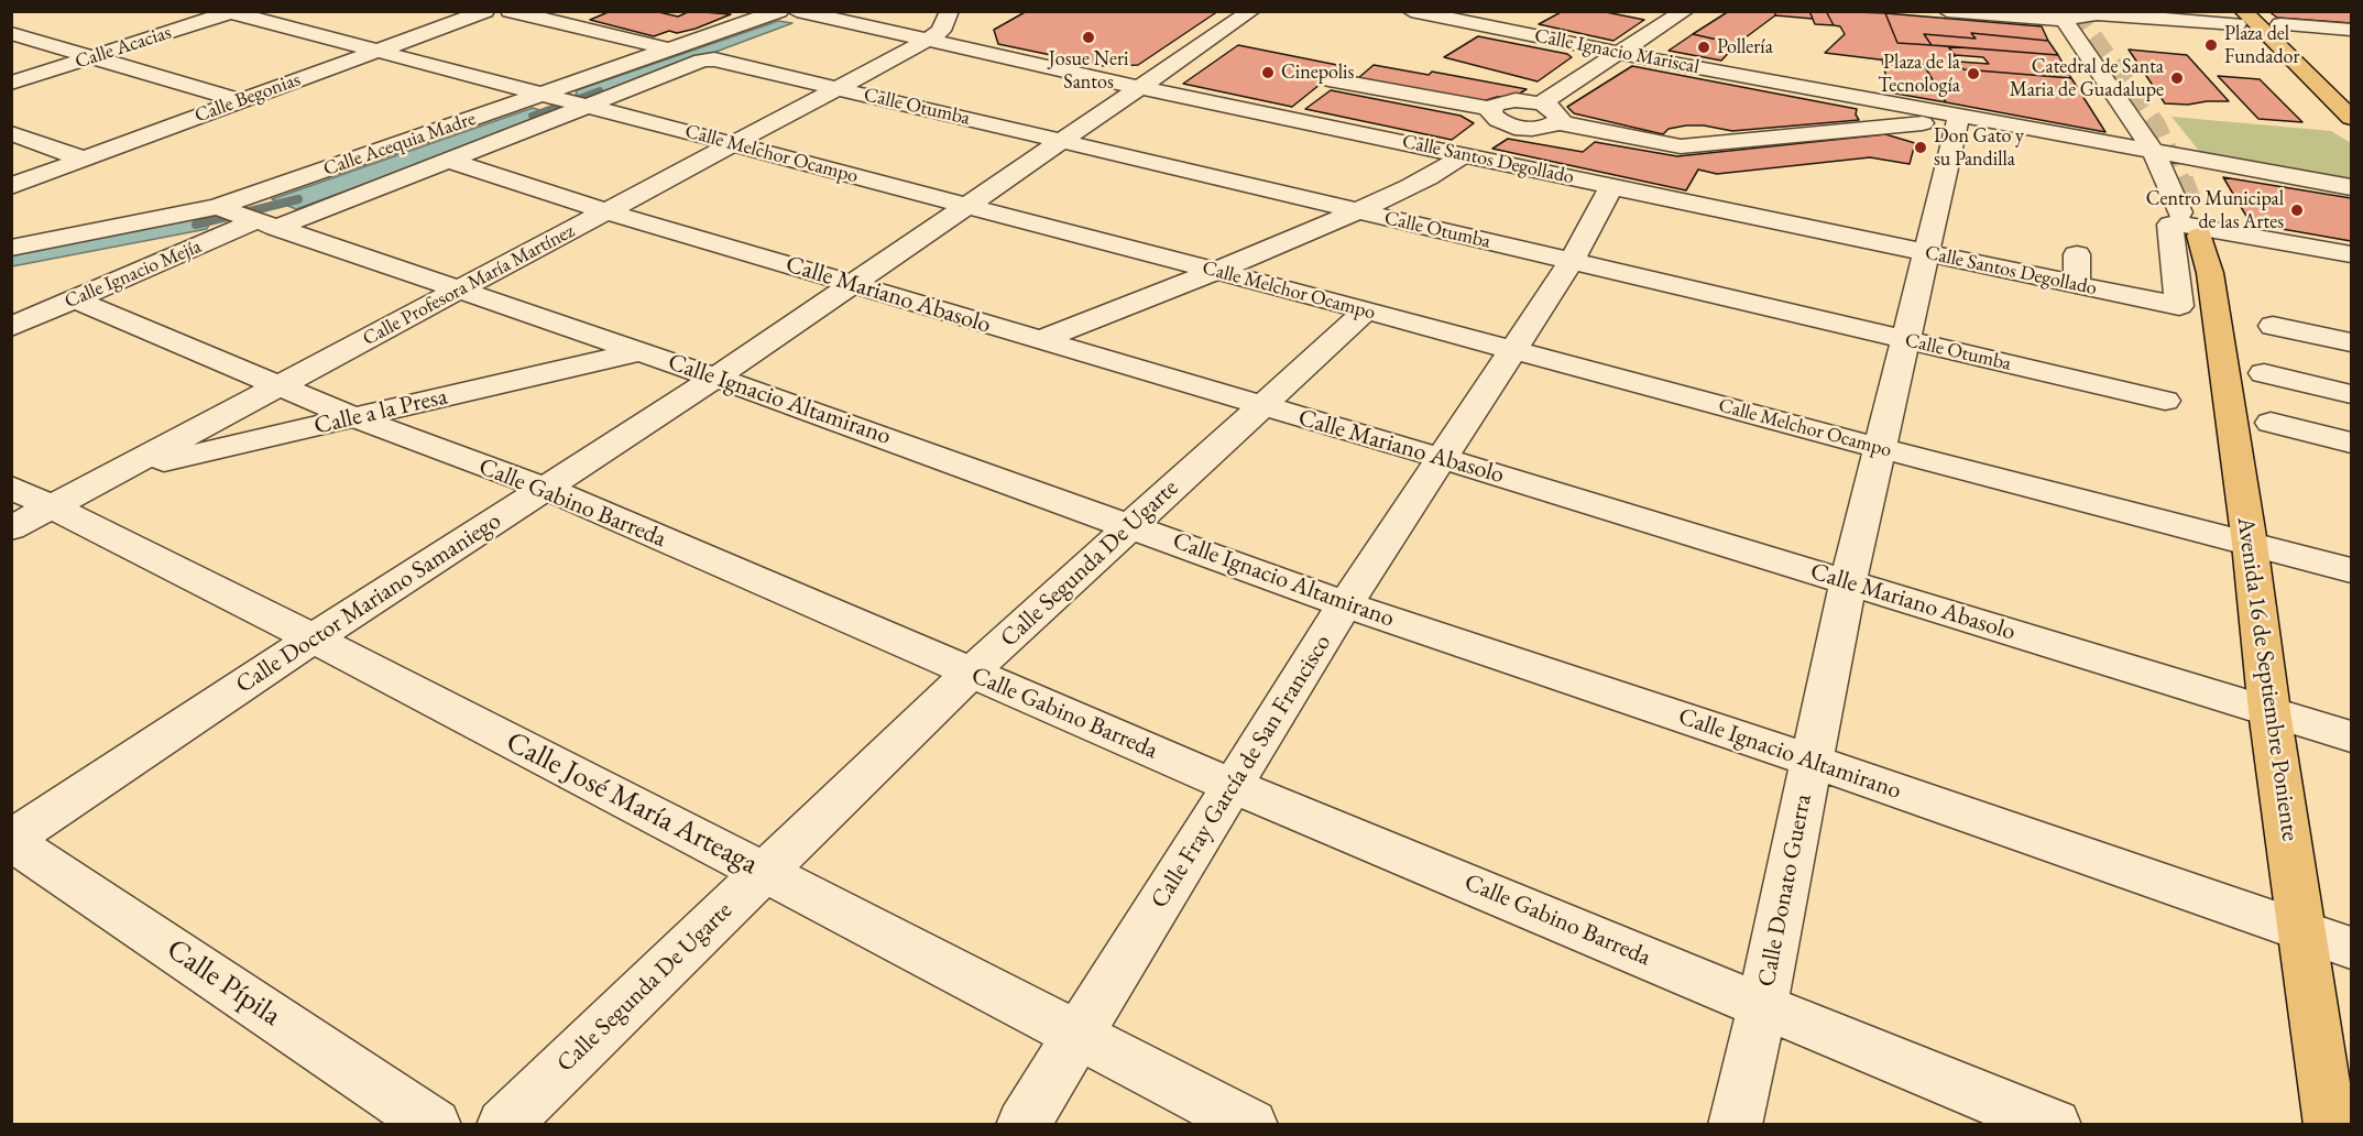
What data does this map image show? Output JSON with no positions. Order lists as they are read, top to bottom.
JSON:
{
  "streets": {
    "main road": ["Avenida 16 de Septiembre Poniente"],
    "street": [
      "Calle Acacias",
      "Calle Ignacio Mariscal",
      "Calle Begonias",
      "Calle Otumba",
      "Calle Acequia Madre",
      "Calle Melchor Ocampo",
      "Calle Santos Degollado",
      "Calle Ignacio Mejía",
      "Calle Profesora María Martínez",
      "Calle Mariano Abasolo",
      "Calle Ignacio Altamirano",
      "Calle a la Presa",
      "Calle Gabino Barreda",
      "Calle Segunda De Ugarte",
      "Calle Doctor Mariano Samaniego",
      "Calle Fray García de San Francisco",
      "Calle José María Arteaga",
      "Calle Donato Guerra",
      "Calle Pípila"
    ]
  },
  "crossings": [
    ["Calle Acacias", "Calle Melchor Ocampo"],
    ["Calle Ignacio Mariscal", "Calle Donato Guerra"],
    ["Calle Begonias", "Calle Melchor Ocampo"],
    ["Calle Otumba", "Calle Acequia Madre"],
    ["Calle Otumba", "Calle Profesora María Martínez"],
    ["Calle Otumba", "Calle Doctor Mariano Samaniego"],
    ["Calle Otumba", "Calle Fray García de San Francisco"],
    ["Calle Otumba", "Calle Donato Guerra"],
    ["Calle Acequia Madre", "Calle Melchor Ocampo"],
    ["Calle Acequia Madre", "Calle Ignacio Mejía"],
    ["Calle Acequia Madre", "Calle Mariano Abasolo"],
    ["Calle Acequia Madre", "Calle Ignacio Altamirano"],
    ["Calle Melchor Ocampo", "Calle Profesora María Martínez"],
    ["Calle Melchor Ocampo", "Calle Segunda De Ugarte"],
    ["Calle Melchor Ocampo", "Calle Doctor Mariano Samaniego"],
    ["Calle Melchor Ocampo", "Avenida 16 de Septiembre Poniente"],
    ["Calle Melchor Ocampo", "Calle Fray García de San Francisco"],
    ["Calle Melchor Ocampo", "Calle Donato Guerra"],
    ["Calle Santos Degollado", "Calle Profesora María Martínez"],
    ["Calle Santos Degollado", "Calle Doctor Mariano Samaniego"],
    ["Calle Santos Degollado", "Calle Fray García de San Francisco"],
    ["Calle Santos Degollado", "Calle Donato Guerra"],
    ["Calle Ignacio Mejía", "Calle Ignacio Altamirano"],
    ["Calle Ignacio Mejía", "Calle Gabino Barreda"],
    ["Calle Profesora María Martínez", "Calle Mariano Abasolo"],
    ["Calle Profesora María Martínez", "Calle Ignacio Altamirano"],
    ["Calle Profesora María Martínez", "Calle a la Presa"],
    ["Calle Profesora María Martínez", "Calle Gabino Barreda"],
    ["Calle Profesora María Martínez", "Calle José María Arteaga"],
    ["Calle Mariano Abasolo", "Calle Segunda De Ugarte"],
    ["Calle Mariano Abasolo", "Calle Doctor Mariano Samaniego"],
    ["Calle Mariano Abasolo", "Avenida 16 de Septiembre Poniente"],
    ["Calle Mariano Abasolo", "Calle Fray García de San Francisco"],
    ["Calle Mariano Abasolo", "Calle Donato Guerra"],
    ["Calle Ignacio Altamirano", "Calle a la Presa"],
    ["Calle Ignacio Altamirano", "Calle Segunda De Ugarte"],
    ["Calle Ignacio Altamirano", "Calle Doctor Mariano Samaniego"],
    ["Calle Ignacio Altamirano", "Avenida 16 de Septiembre Poniente"],
    ["Calle Ignacio Altamirano", "Calle Fray García de San Francisco"],
    ["Calle Ignacio Altamirano", "Calle Donato Guerra"],
    ["Calle a la Presa", "Calle Gabino Barreda"],
    ["Calle Gabino Barreda", "Calle Segunda De Ugarte"],
    ["Calle Gabino Barreda", "Calle Doctor Mariano Samaniego"],
    ["Calle Gabino Barreda", "Calle Fray García de San Francisco"],
    ["Calle Gabino Barreda", "Calle Donato Guerra"],
    ["Calle Segunda De Ugarte", "Calle José María Arteaga"],
    ["Calle Doctor Mariano Samaniego", "Calle José María Arteaga"],
    ["Calle Doctor Mariano Samaniego", "Calle Pípila"],
    ["Calle Fray García de San Francisco", "Calle José María Arteaga"]
  ],
  "places": [
    "Josue Neri Santos",
    "Plaza del Fundador",
    "Pollería",
    "Cinepolis",
    "Plaza de la Tecnología",
    "Catedral de Santa Maria de Guadalupe",
    "Don Gato y su Pandilla",
    "Centro Municipal de las Artes"
  ]
}
